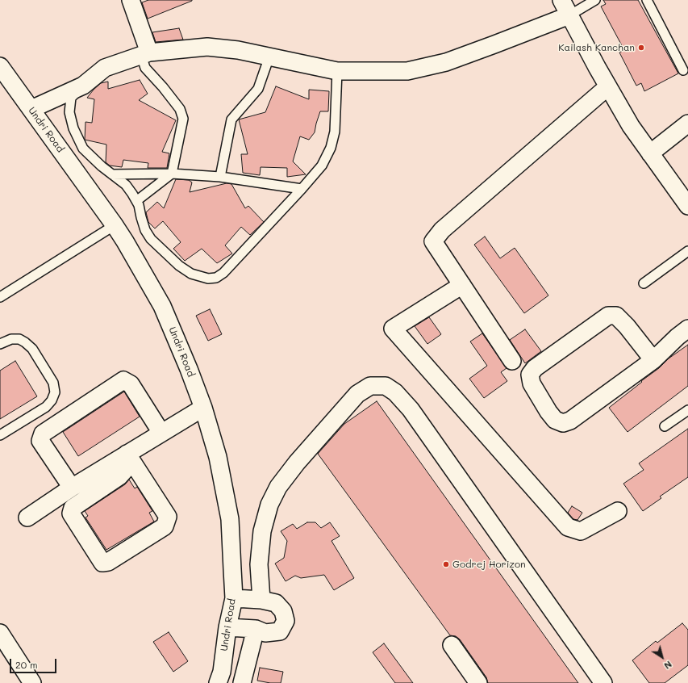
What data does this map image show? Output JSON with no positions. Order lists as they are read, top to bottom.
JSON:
{
  "streets": {
    "street": ["Undri Road"]
  },
  "places": ["Kailash Kanchan", "Godrej Horizon"],
  "scale_bar": "20 m",
  "north": "bottom right"
}
